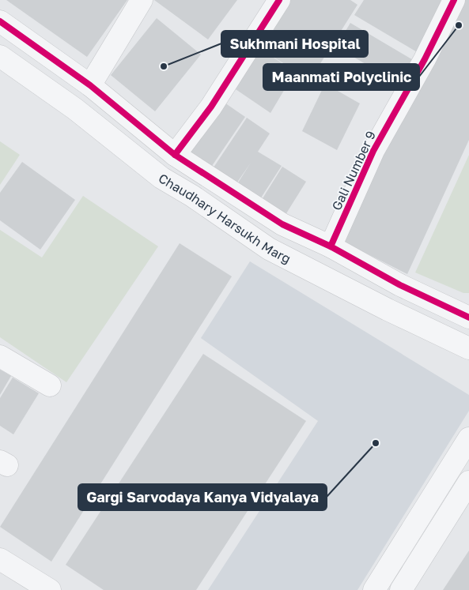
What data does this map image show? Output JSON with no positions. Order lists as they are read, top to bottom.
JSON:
{
  "streets": {
    "street": ["Gali Number 9", "Chaudhary Harsukh Marg"]
  },
  "crossings": [
    ["Gali Number 9", "Chaudhary Harsukh Marg"]
  ],
  "places": ["Maanmati Polyclinic", "Sukhmani Hospital", "Gargi Sarvodaya Kanya Vidyalaya"]
}
